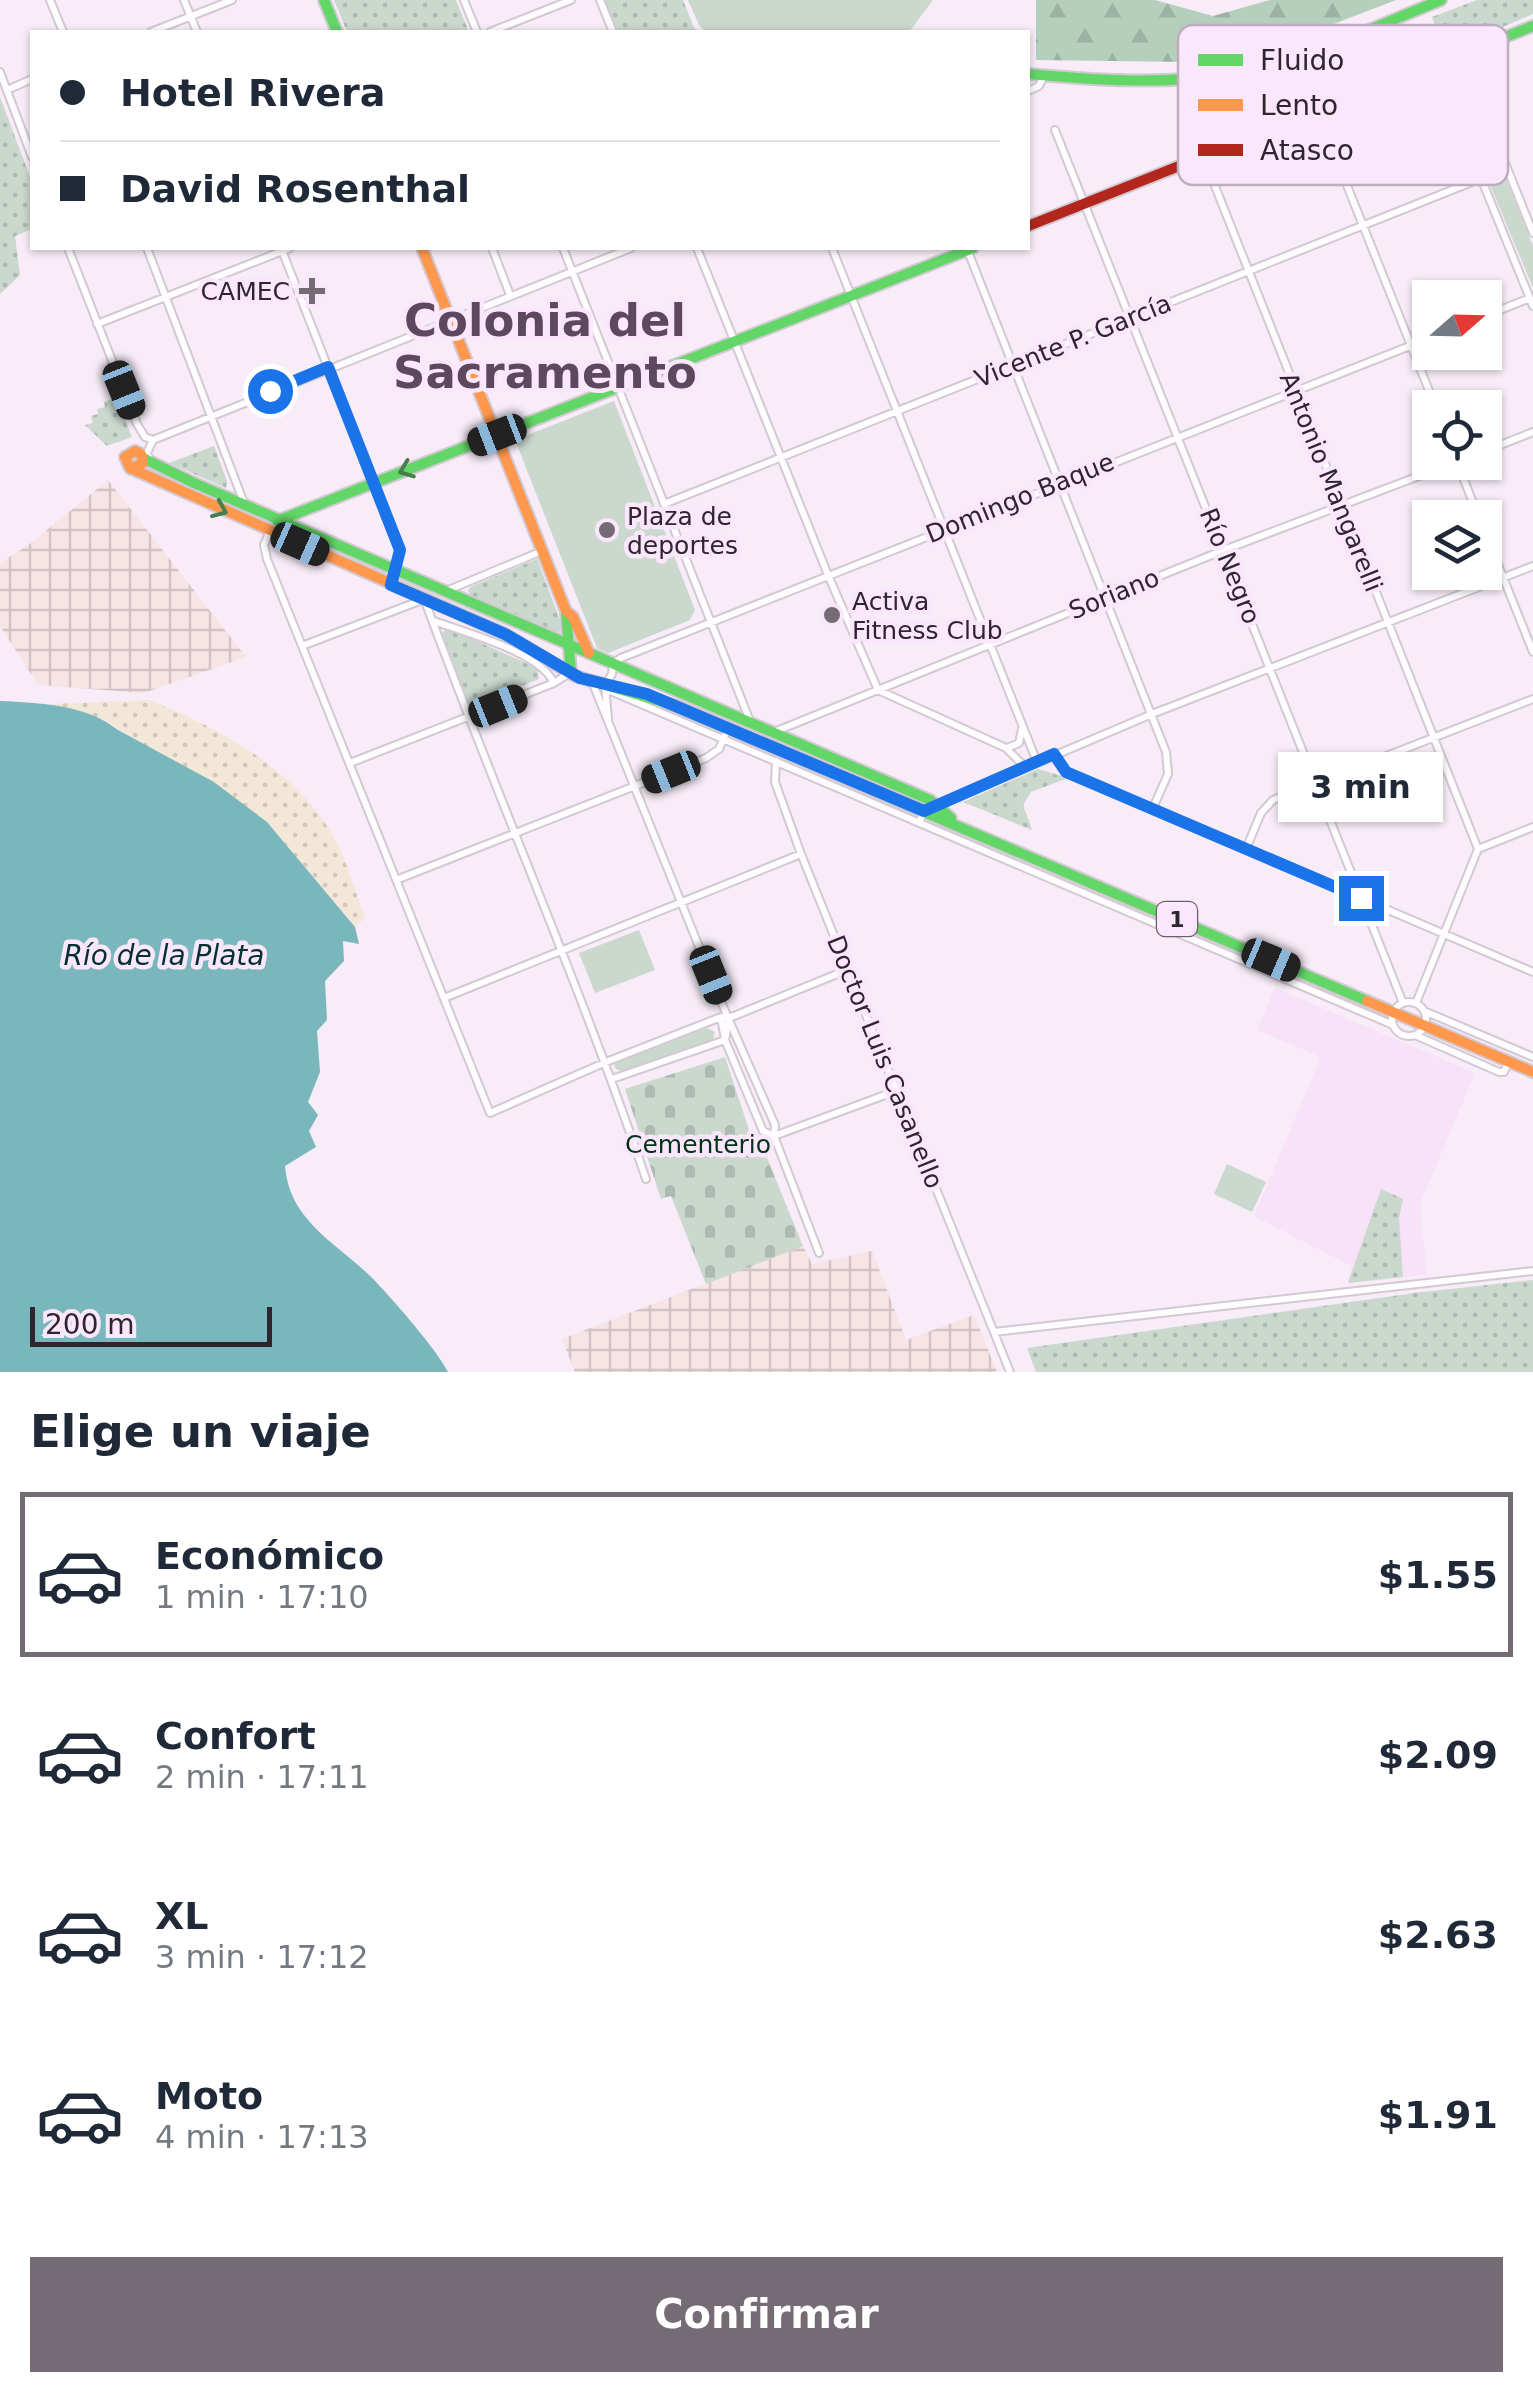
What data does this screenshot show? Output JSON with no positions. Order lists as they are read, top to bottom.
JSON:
{
  "streets": {
    "main road": ["1"],
    "street": [
      "Vicente P. García",
      "Antonio Mangarelli",
      "Domingo Baque",
      "Río Negro",
      "Soriano",
      "Doctor Luis Casanello"
    ]
  },
  "crossings": [
    ["Vicente P. García", "Antonio Mangarelli"],
    ["Vicente P. García", "Río Negro"],
    ["Antonio Mangarelli", "Domingo Baque"],
    ["Antonio Mangarelli", "Soriano"],
    ["Domingo Baque", "Río Negro"],
    ["Domingo Baque", "1"],
    ["Río Negro", "Soriano"],
    ["Soriano", "1"],
    ["1", "Doctor Luis Casanello"]
  ],
  "districts": ["Colonia del Sacramento"],
  "water": ["Río de la Plata"],
  "parks": ["Cementerio"],
  "places": {
    "health": ["CAMEC"],
    "other": ["Plaza de deportes", "Activa Fitness Club"]
  },
  "legend": ["Fluido", "Lento", "Atasco"],
  "scale_bar": "200 m",
  "north": "right",
  "page": {
    "banner": ["Hotel Rivera", "David Rosenthal"],
    "bubble": "3 min",
    "scale": "200 m",
    "heading": "Elige un viaje",
    "list": [
      {
        "name": "Económico",
        "note": "1 min · 17:10",
        "value": "$1.55"
      },
      {
        "name": "Confort",
        "note": "2 min · 17:11",
        "value": "$2.09"
      },
      {
        "name": "XL",
        "note": "3 min · 17:12",
        "value": "$2.63"
      },
      {
        "name": "Moto",
        "note": "4 min · 17:13",
        "value": "$1.91"
      }
    ],
    "buttons": "Confirmar"
  }
}
